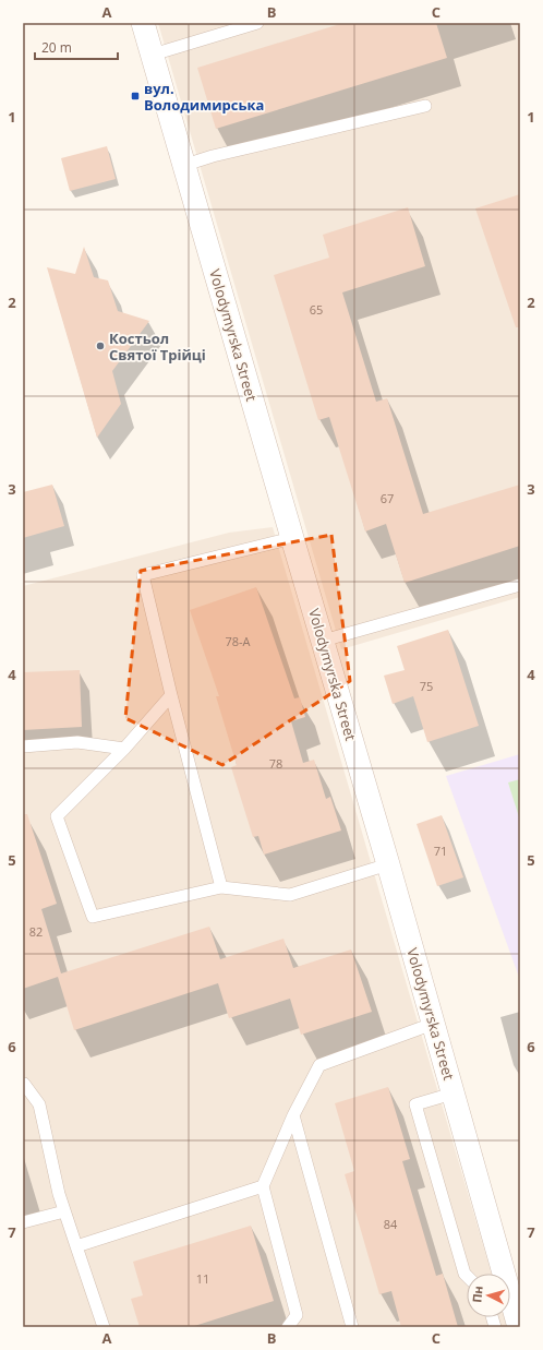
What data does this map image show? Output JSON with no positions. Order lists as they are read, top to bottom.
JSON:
{
  "streets": {
    "street": ["Volodymyrska Street"]
  },
  "places": {
    "transit": ["вул. Володимирська"],
    "other": ["Костьол Святої Трійці"]
  },
  "house_numbers": [
    "65",
    "67",
    "78-А",
    "75",
    "78",
    "71",
    "82",
    "84",
    "11"
  ],
  "scale_bar": "20 m",
  "north": "left",
  "grid": {
    "columns": ["A", "B", "C"],
    "rows": [
      "1",
      "2",
      "3",
      "4",
      "5",
      "6",
      "7"
    ]
  }
}
